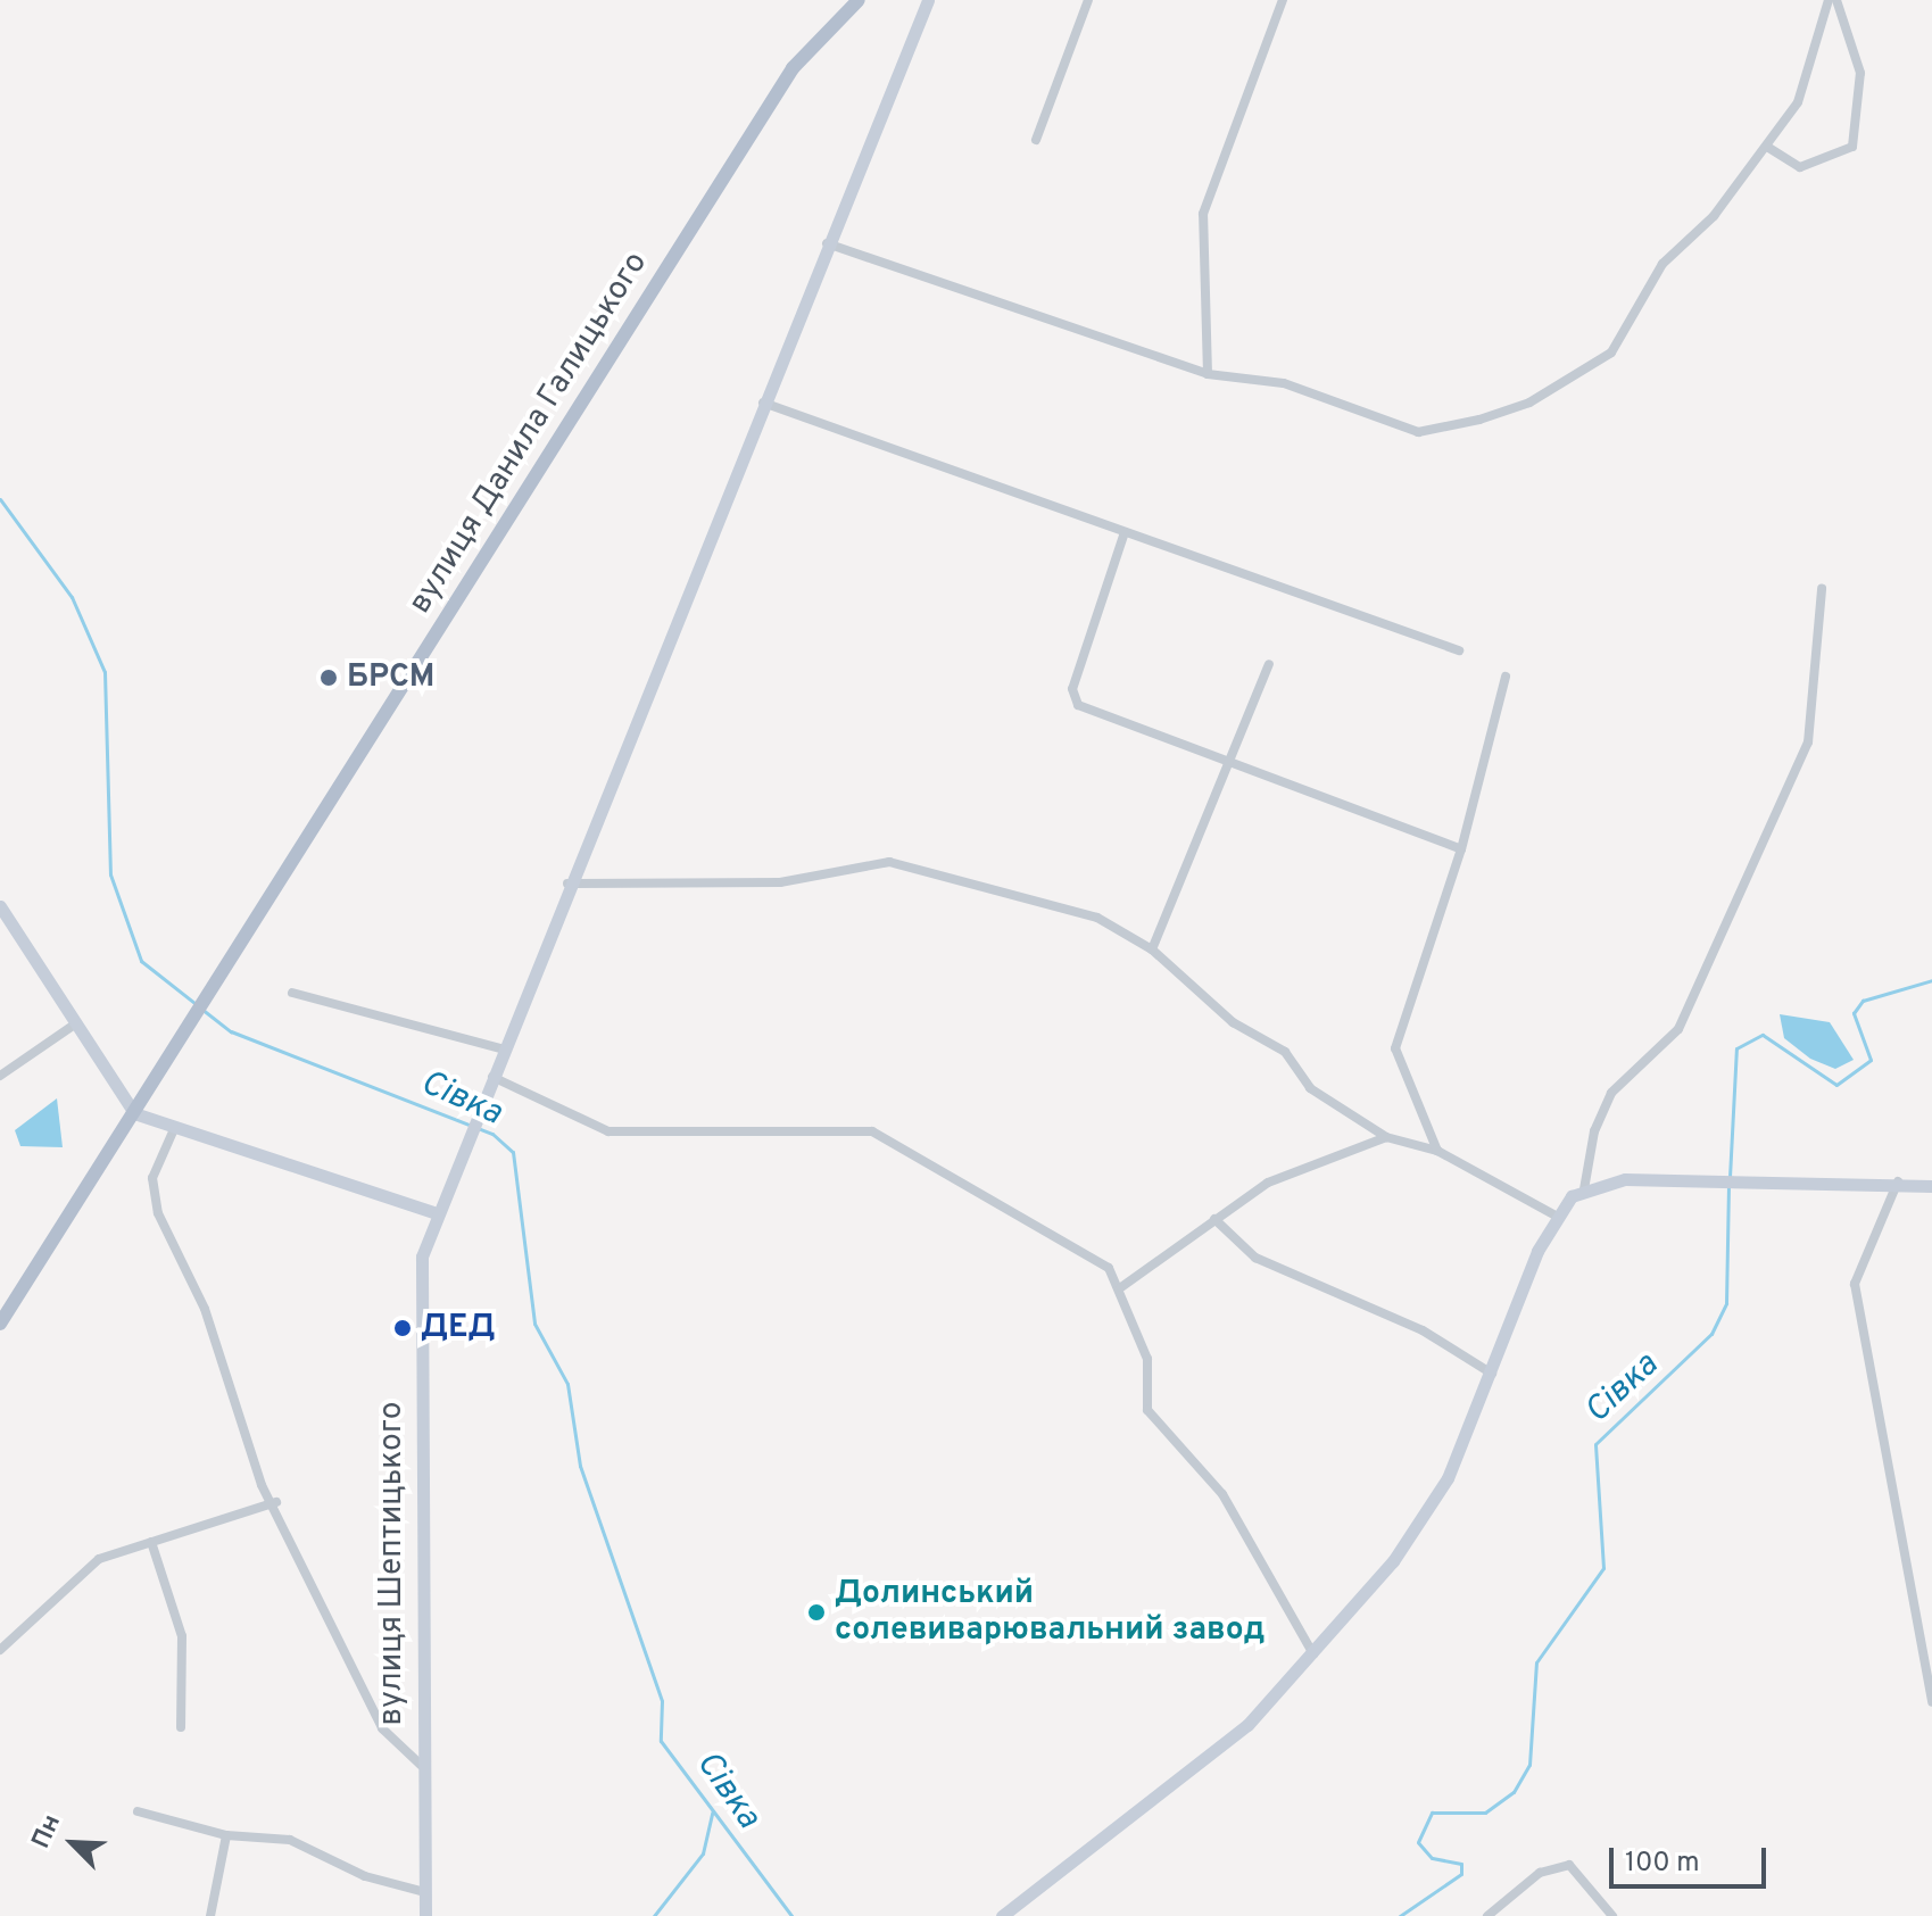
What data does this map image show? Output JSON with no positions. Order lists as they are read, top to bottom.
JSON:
{
  "streets": {
    "main road": ["вулиця Данила Галицького"],
    "street": ["вулиця Шептицького"]
  },
  "water": ["Сівка"],
  "places": ["БРСМ", "ДЕД", "Долинський солевиварювальний завод"],
  "scale_bar": "100 m",
  "north": "top left"
}
